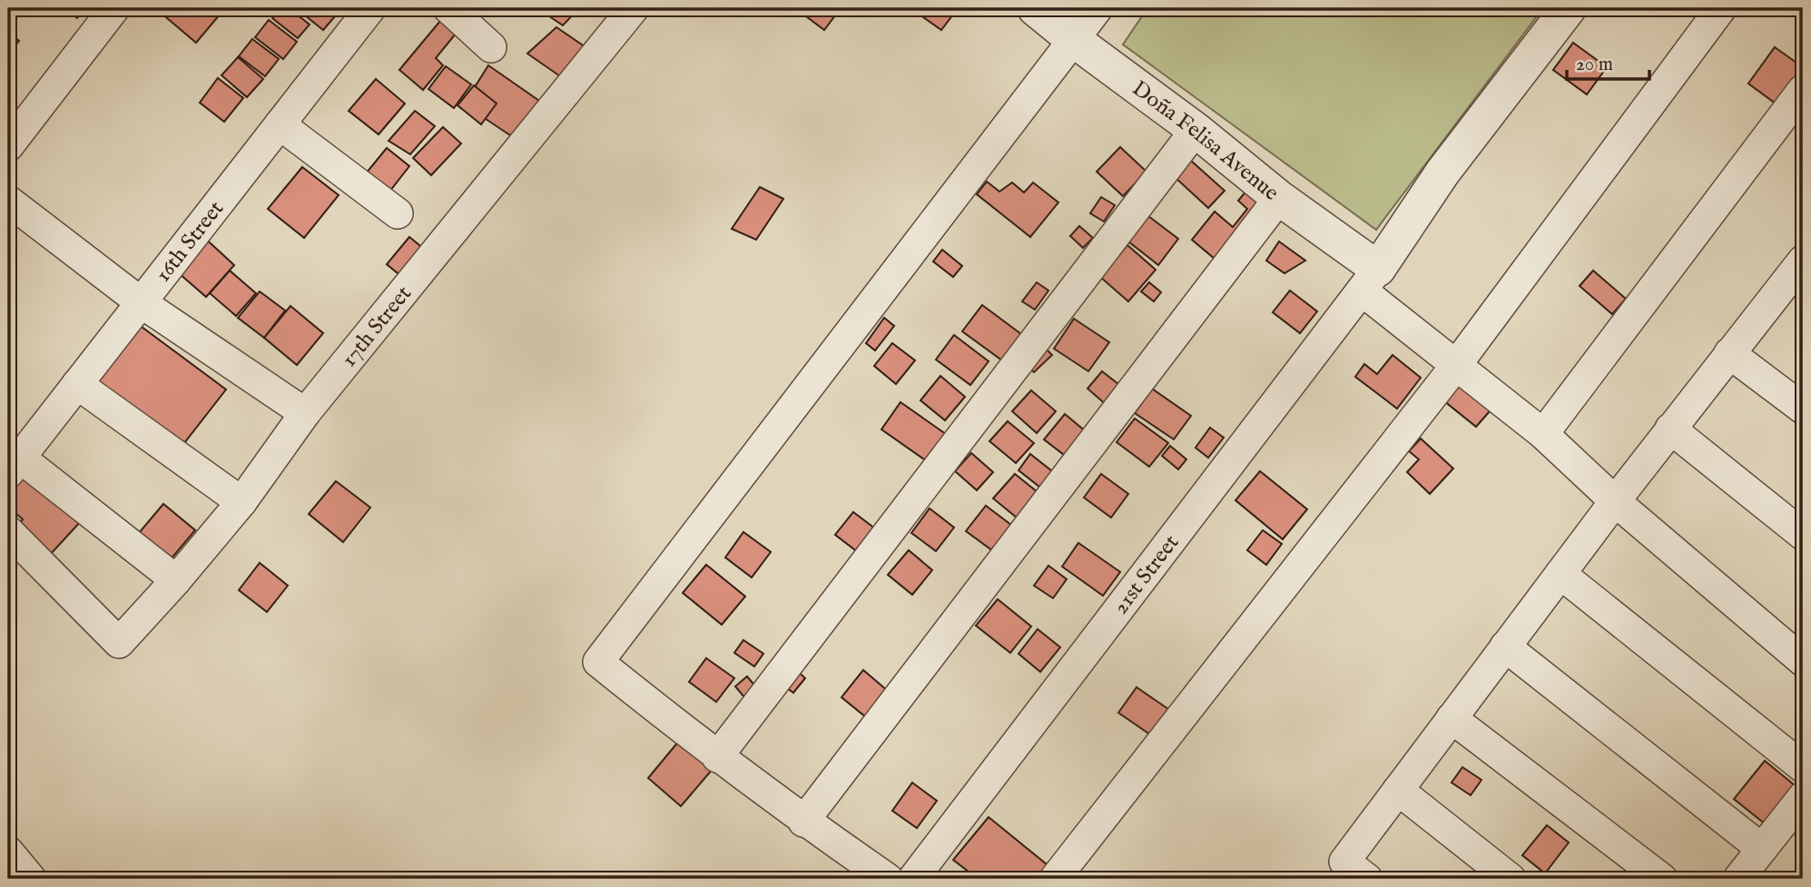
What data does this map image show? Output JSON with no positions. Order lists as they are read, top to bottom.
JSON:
{
  "streets": {
    "street": [
      "Doña Felisa Avenue",
      "16th Street",
      "17th Street",
      "21st Street"
    ]
  },
  "crossings": [
    ["Doña Felisa Avenue", "21st Street"]
  ],
  "scale_bar": "20 m"
}
